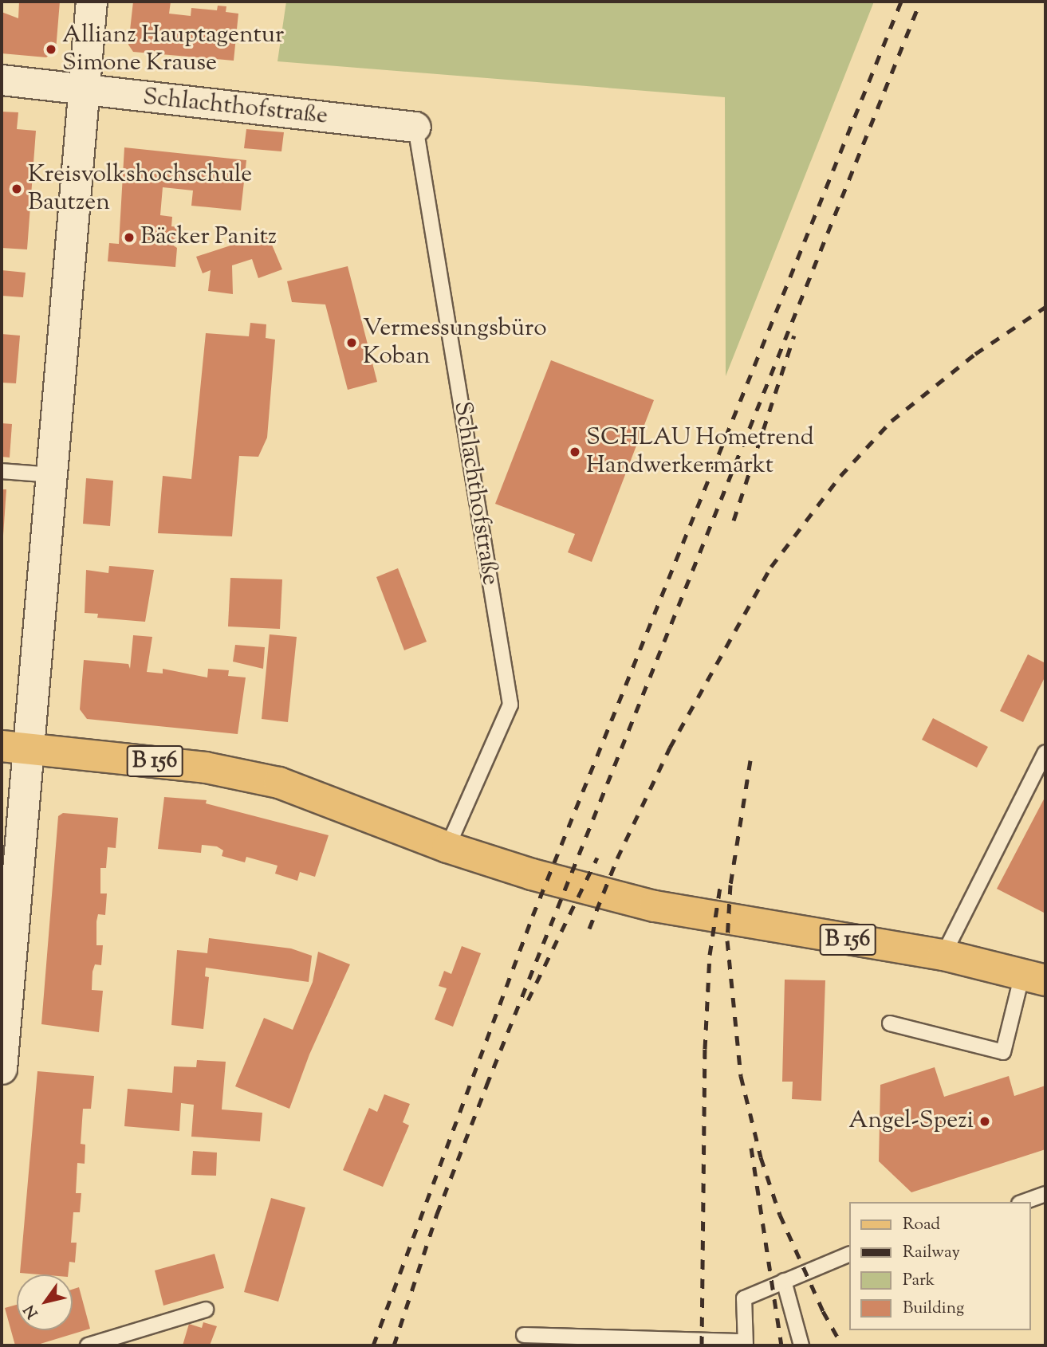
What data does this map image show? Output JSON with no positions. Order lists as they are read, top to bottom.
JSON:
{
  "streets": {
    "main road": ["B 156"],
    "street": ["Schlachthofstraße"]
  },
  "crossings": [
    ["Schlachthofstraße", "B 156"]
  ],
  "places": [
    "Allianz Hauptagentur Simone Krause",
    "Kreisvolkshochschule Bautzen",
    "Bäcker Panitz",
    "Vermessungsbüro Koban",
    "SCHLAU Hometrend Handwerkermarkt",
    "Angel-Spezi"
  ],
  "legend": [
    "Road",
    "Railway",
    "Park",
    "Building"
  ],
  "north": "bottom left"
}
